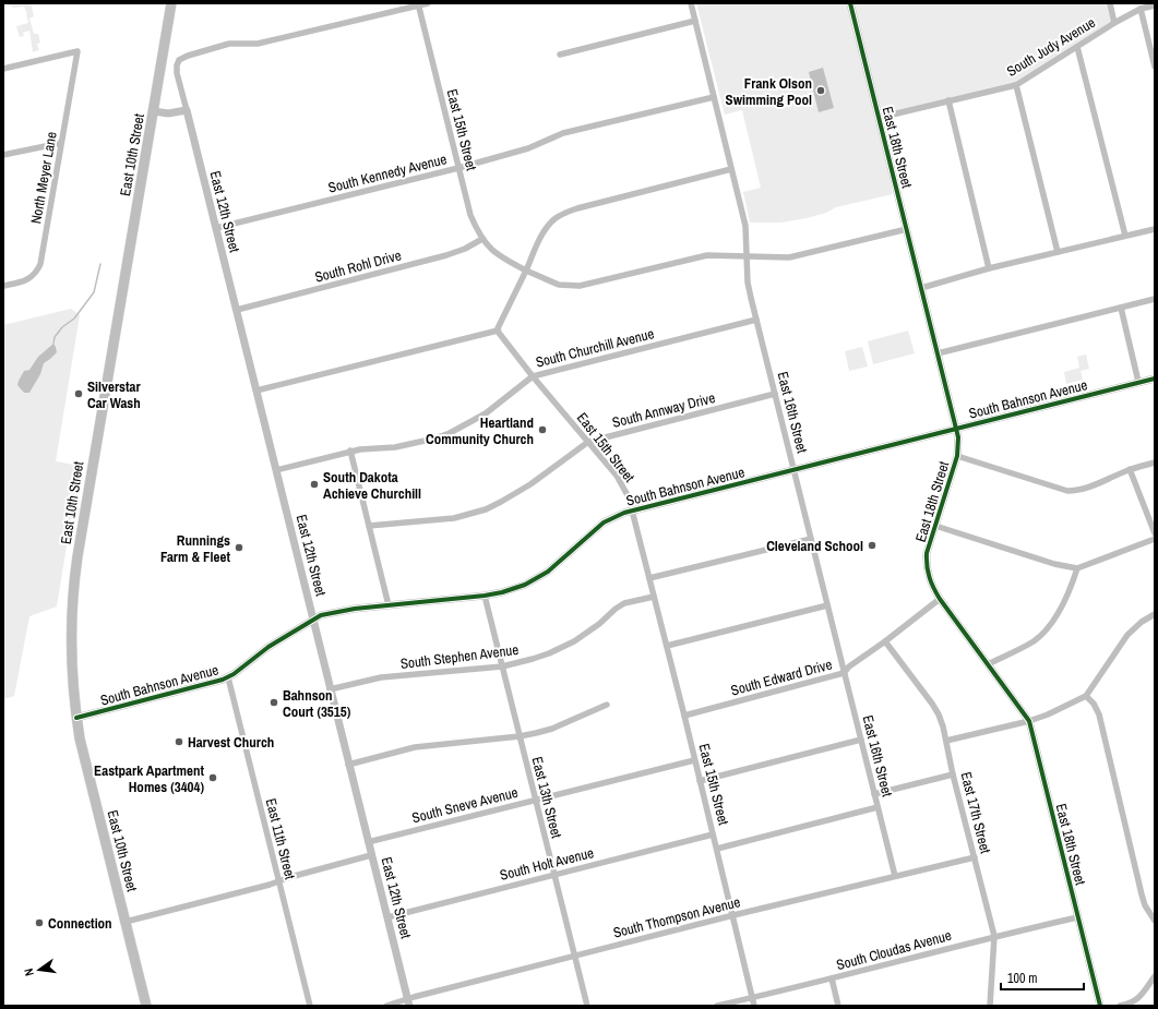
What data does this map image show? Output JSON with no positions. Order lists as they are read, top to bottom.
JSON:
{
  "streets": {
    "main road": ["East 10th Street"],
    "street": [
      "South Judy Avenue",
      "East 15th Street",
      "East 18th Street",
      "South Kennedy Avenue",
      "North Meyer Lane",
      "East 12th Street",
      "South Rohl Drive",
      "South Churchill Avenue",
      "South Bahnson Avenue",
      "South Annway Drive",
      "East 16th Street",
      "South Stephen Avenue",
      "South Edward Drive",
      "East 13th Street",
      "South Sneve Avenue",
      "East 17th Street",
      "East 11th Street",
      "South Holt Avenue",
      "South Thompson Avenue",
      "South Cloudas Avenue"
    ]
  },
  "crossings": [
    ["South Judy Avenue", "East 18th Street"],
    ["East 15th Street", "East 18th Street"],
    ["East 15th Street", "South Kennedy Avenue"],
    ["East 15th Street", "East 12th Street"],
    ["East 15th Street", "South Rohl Drive"],
    ["East 15th Street", "South Churchill Avenue"],
    ["East 15th Street", "South Bahnson Avenue"],
    ["East 15th Street", "South Annway Drive"],
    ["East 15th Street", "East 16th Street"],
    ["East 15th Street", "South Stephen Avenue"],
    ["East 15th Street", "South Edward Drive"],
    ["East 15th Street", "South Sneve Avenue"],
    ["East 15th Street", "South Holt Avenue"],
    ["East 15th Street", "South Thompson Avenue"],
    ["East 15th Street", "South Cloudas Avenue"],
    ["East 18th Street", "South Bahnson Avenue"],
    ["East 18th Street", "South Edward Drive"],
    ["East 18th Street", "South Cloudas Avenue"],
    ["East 10th Street", "South Bahnson Avenue"],
    ["South Kennedy Avenue", "East 12th Street"],
    ["South Kennedy Avenue", "East 16th Street"],
    ["East 12th Street", "South Rohl Drive"],
    ["East 12th Street", "South Churchill Avenue"],
    ["East 12th Street", "South Bahnson Avenue"],
    ["East 12th Street", "South Stephen Avenue"],
    ["East 12th Street", "South Sneve Avenue"],
    ["East 12th Street", "South Holt Avenue"],
    ["East 12th Street", "South Thompson Avenue"],
    ["South Churchill Avenue", "East 16th Street"],
    ["South Bahnson Avenue", "East 16th Street"],
    ["South Bahnson Avenue", "East 13th Street"],
    ["South Bahnson Avenue", "East 11th Street"],
    ["South Annway Drive", "East 16th Street"],
    ["East 16th Street", "South Edward Drive"],
    ["East 16th Street", "South Thompson Avenue"],
    ["South Stephen Avenue", "East 13th Street"],
    ["South Edward Drive", "East 17th Street"],
    ["East 13th Street", "South Sneve Avenue"],
    ["East 13th Street", "South Holt Avenue"],
    ["East 13th Street", "South Thompson Avenue"],
    ["East 17th Street", "South Thompson Avenue"],
    ["East 17th Street", "South Cloudas Avenue"]
  ],
  "places": [
    "Frank Olson Swimming Pool",
    "Silverstar Car Wash",
    "Heartland Community Church",
    "South Dakota Achieve Churchill",
    "Cleveland School",
    "Runnings Farm & Fleet",
    "Bahnson Court (3515)",
    "Harvest Church",
    "Eastpark Apartment Homes (3404)",
    "Connection"
  ],
  "scale_bar": "100 m",
  "north": "left"
}
